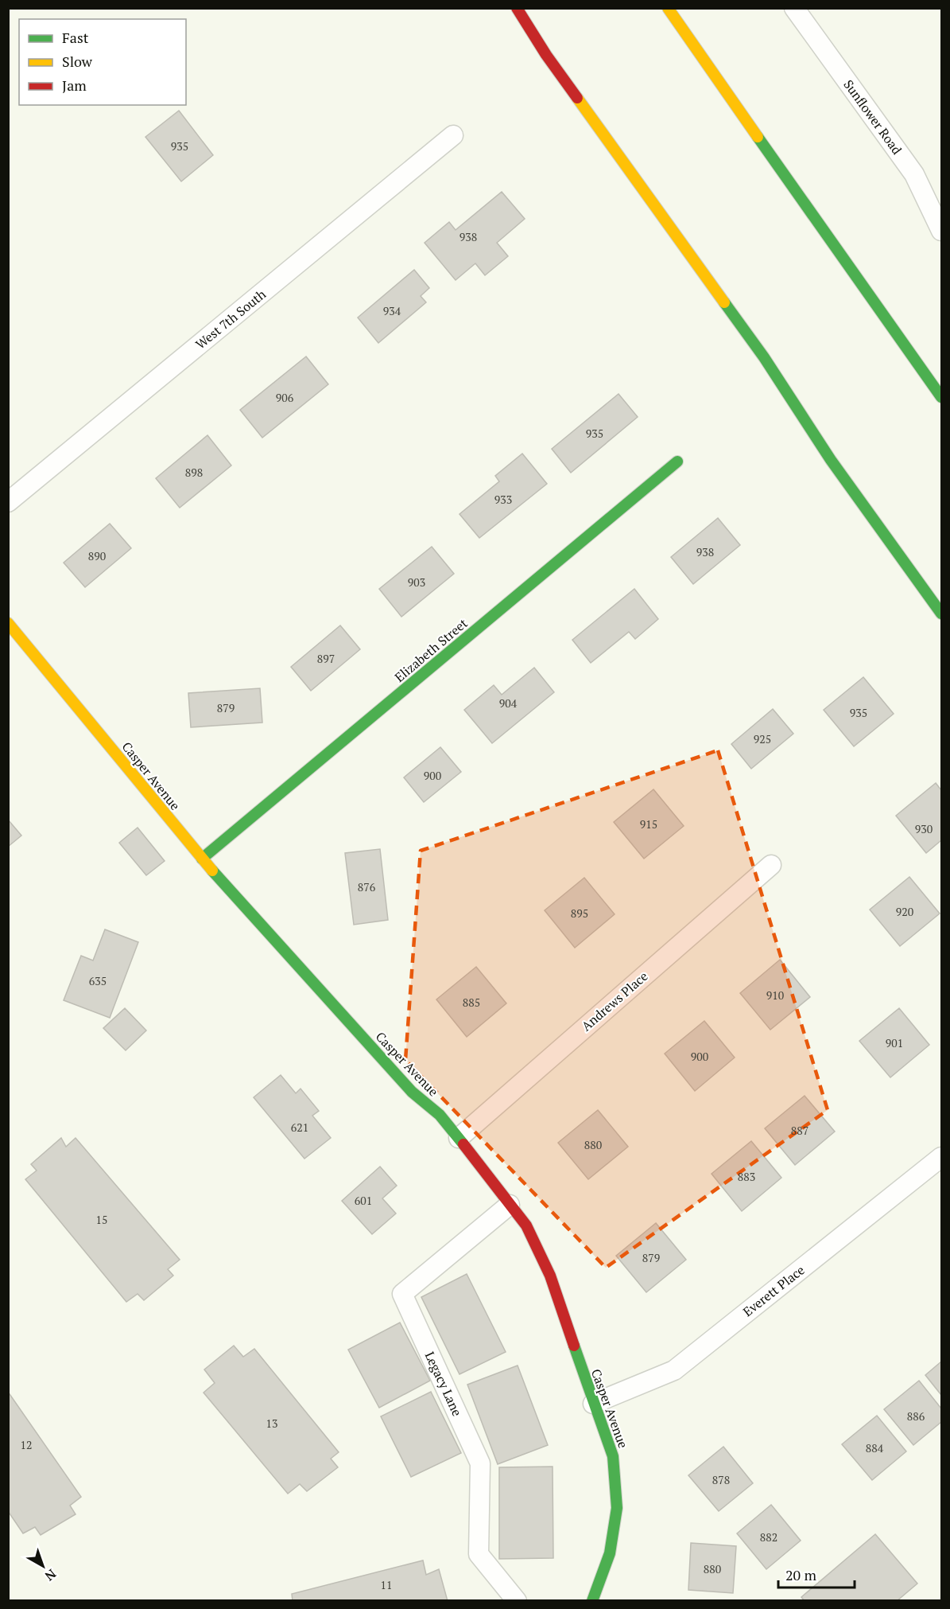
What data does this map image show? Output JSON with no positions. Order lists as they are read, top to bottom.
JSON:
{
  "streets": {
    "main road": ["Elizabeth Street", "Casper Avenue"],
    "street": [
      "Sunflower Road",
      "West 7th South",
      "Andrews Place",
      "Everett Place",
      "Legacy Lane"
    ]
  },
  "crossings": [
    ["Elizabeth Street", "Casper Avenue"],
    ["Casper Avenue", "Andrews Place"],
    ["Casper Avenue", "Everett Place"],
    ["Casper Avenue", "Legacy Lane"]
  ],
  "house_numbers": [
    "935",
    "938",
    "934",
    "906",
    "935",
    "898",
    "933",
    "938",
    "890",
    "903",
    "897",
    "904",
    "879",
    "935",
    "925",
    "900",
    "915",
    "930",
    "876",
    "920",
    "895",
    "635",
    "910",
    "885",
    "901",
    "900",
    "621",
    "887",
    "880",
    "883",
    "601",
    "15",
    "879",
    "886",
    "13",
    "12",
    "884",
    "878",
    "882",
    "880",
    "11"
  ],
  "legend": ["Fast", "Slow", "Jam"],
  "scale_bar": "20 m",
  "north": "bottom right"
}
